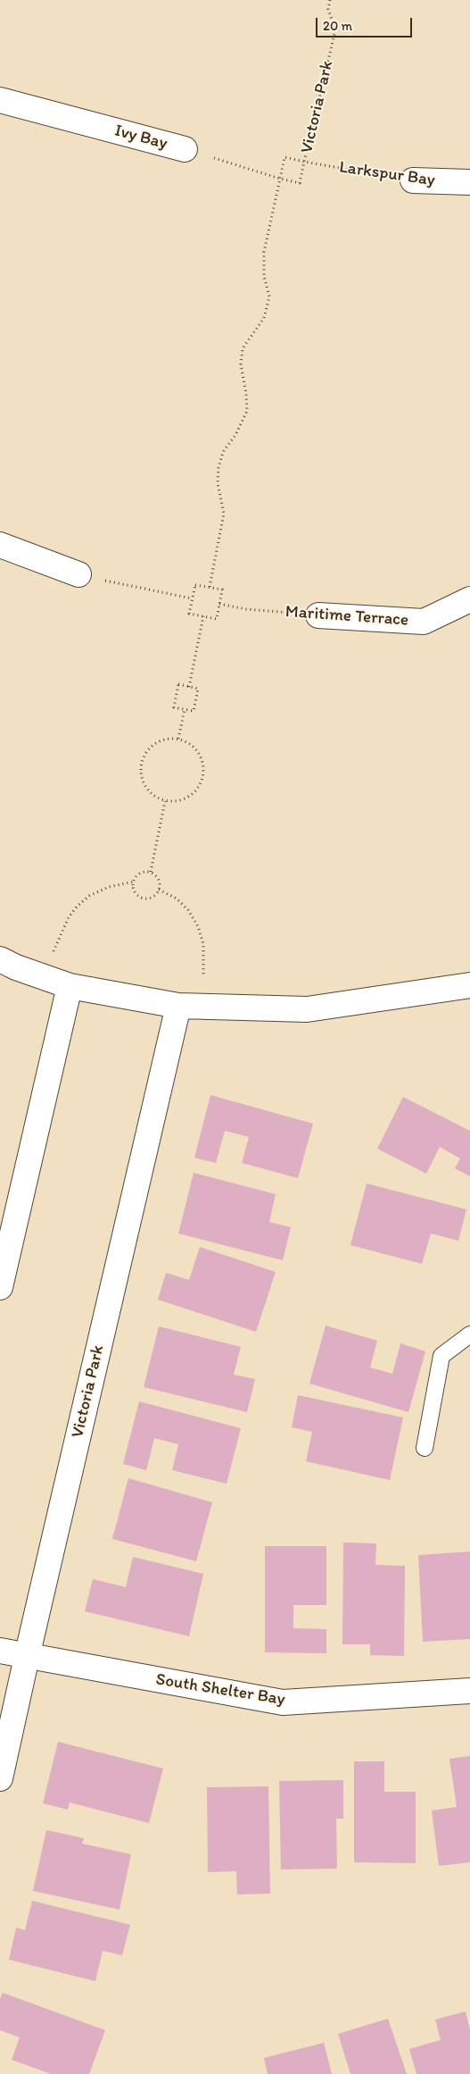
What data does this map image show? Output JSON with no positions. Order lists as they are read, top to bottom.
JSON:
{
  "streets": {
    "street": [
      "Victoria Park",
      "Ivy Bay",
      "Larkspur Bay",
      "Maritime Terrace",
      "South Shelter Bay"
    ]
  },
  "crossings": [
    ["Victoria Park", "Ivy Bay"],
    ["Victoria Park", "Larkspur Bay"],
    ["Victoria Park", "South Shelter Bay"]
  ],
  "scale_bar": "20 m"
}
